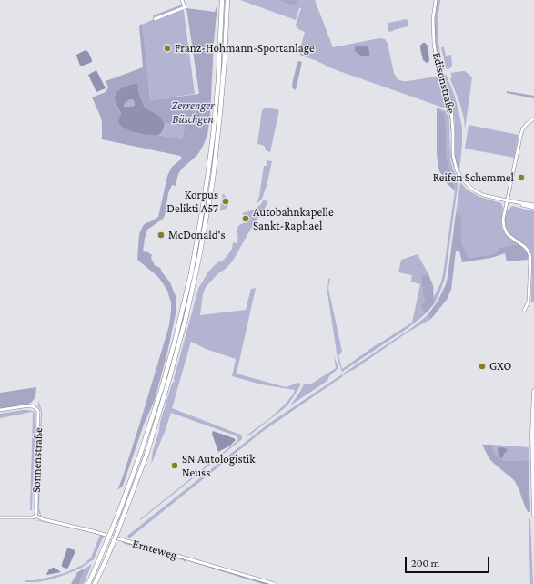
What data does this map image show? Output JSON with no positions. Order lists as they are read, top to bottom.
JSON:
{
  "streets": {
    "street": ["Edisonstraße", "Sonnenstraße", "Ernteweg"]
  },
  "crossings": [
    ["Sonnenstraße", "Ernteweg"]
  ],
  "parks": ["Zerrenger Büschgen"],
  "places": [
    "Franz-Hohmann-Sportanlage",
    "Reifen Schemmel",
    "Korpus Delikti A57",
    "Autobahnkapelle Sankt-Raphael",
    "McDonald's",
    "GXO",
    "SN Autologistik Neuss"
  ],
  "scale_bar": "200 m"
}
